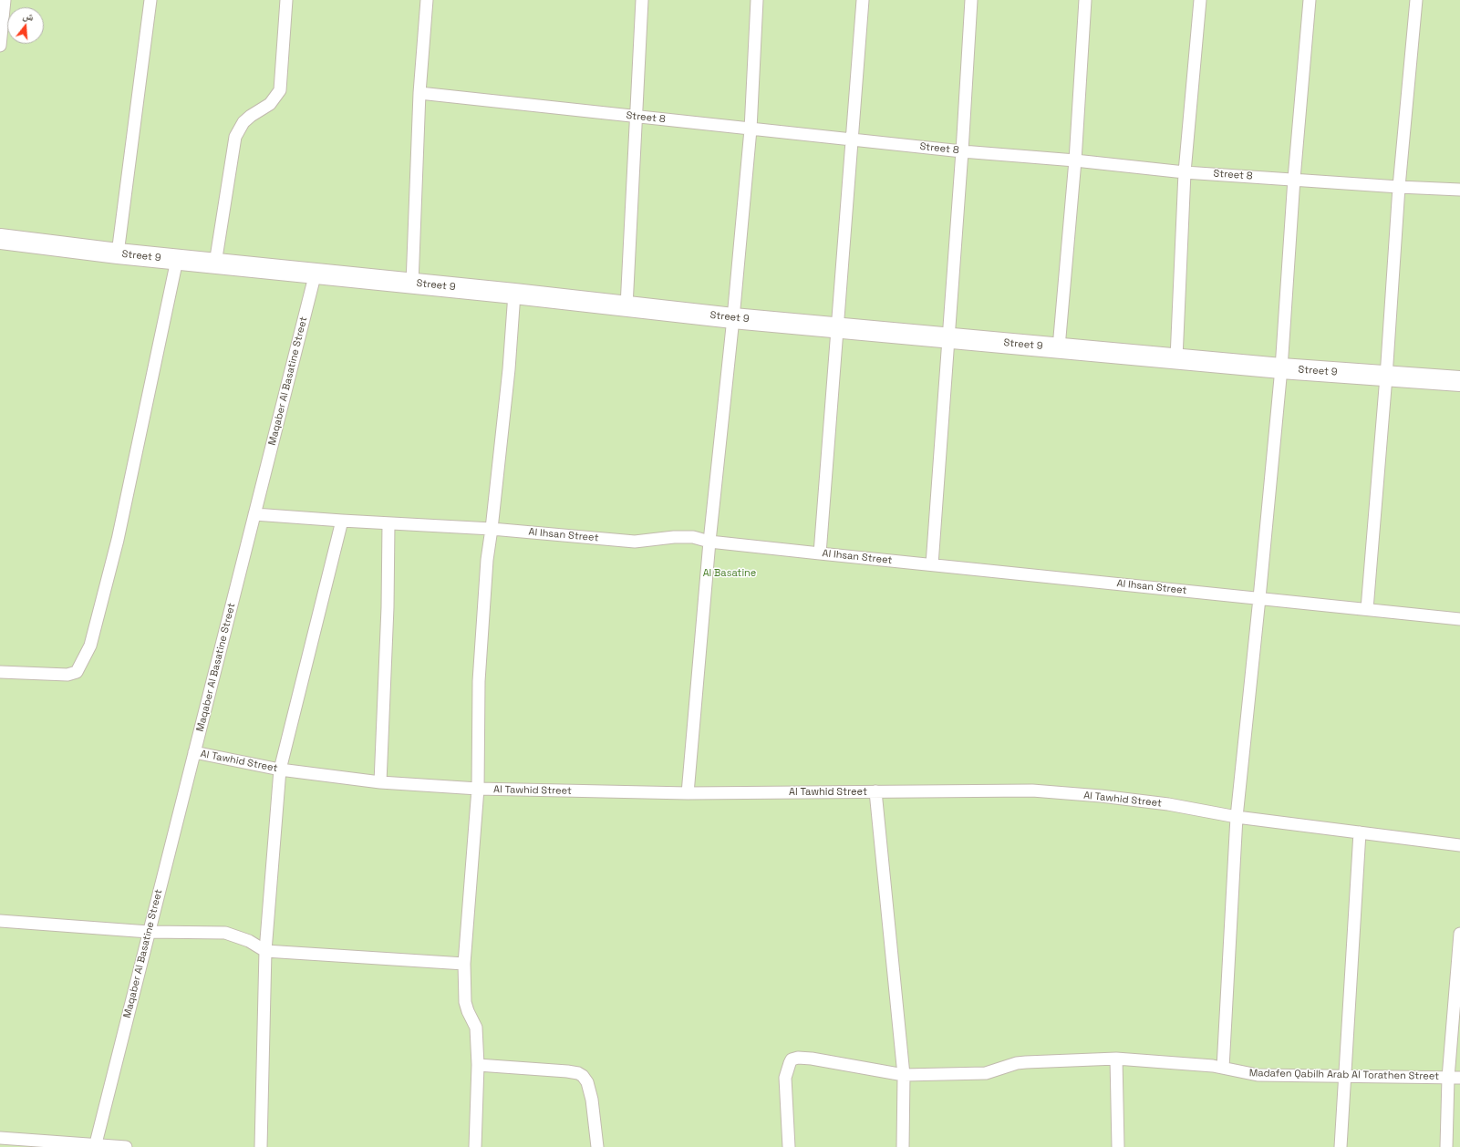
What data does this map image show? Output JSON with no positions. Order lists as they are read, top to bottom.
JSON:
{
  "streets": {
    "street": ["Street 9"],
    "lane": [
      "Street 8",
      "Maqaber Al Basatine Street",
      "Al Ihsan Street",
      "Al Tawhid Street",
      "Madafen Qabilh Arab Al Torathen Street"
    ]
  },
  "crossings": [
    ["Street 9", "Maqaber Al Basatine Street"],
    ["Maqaber Al Basatine Street", "Al Ihsan Street"],
    ["Maqaber Al Basatine Street", "Al Tawhid Street"]
  ],
  "parks": ["Al Basatine"],
  "north": "top"
}
